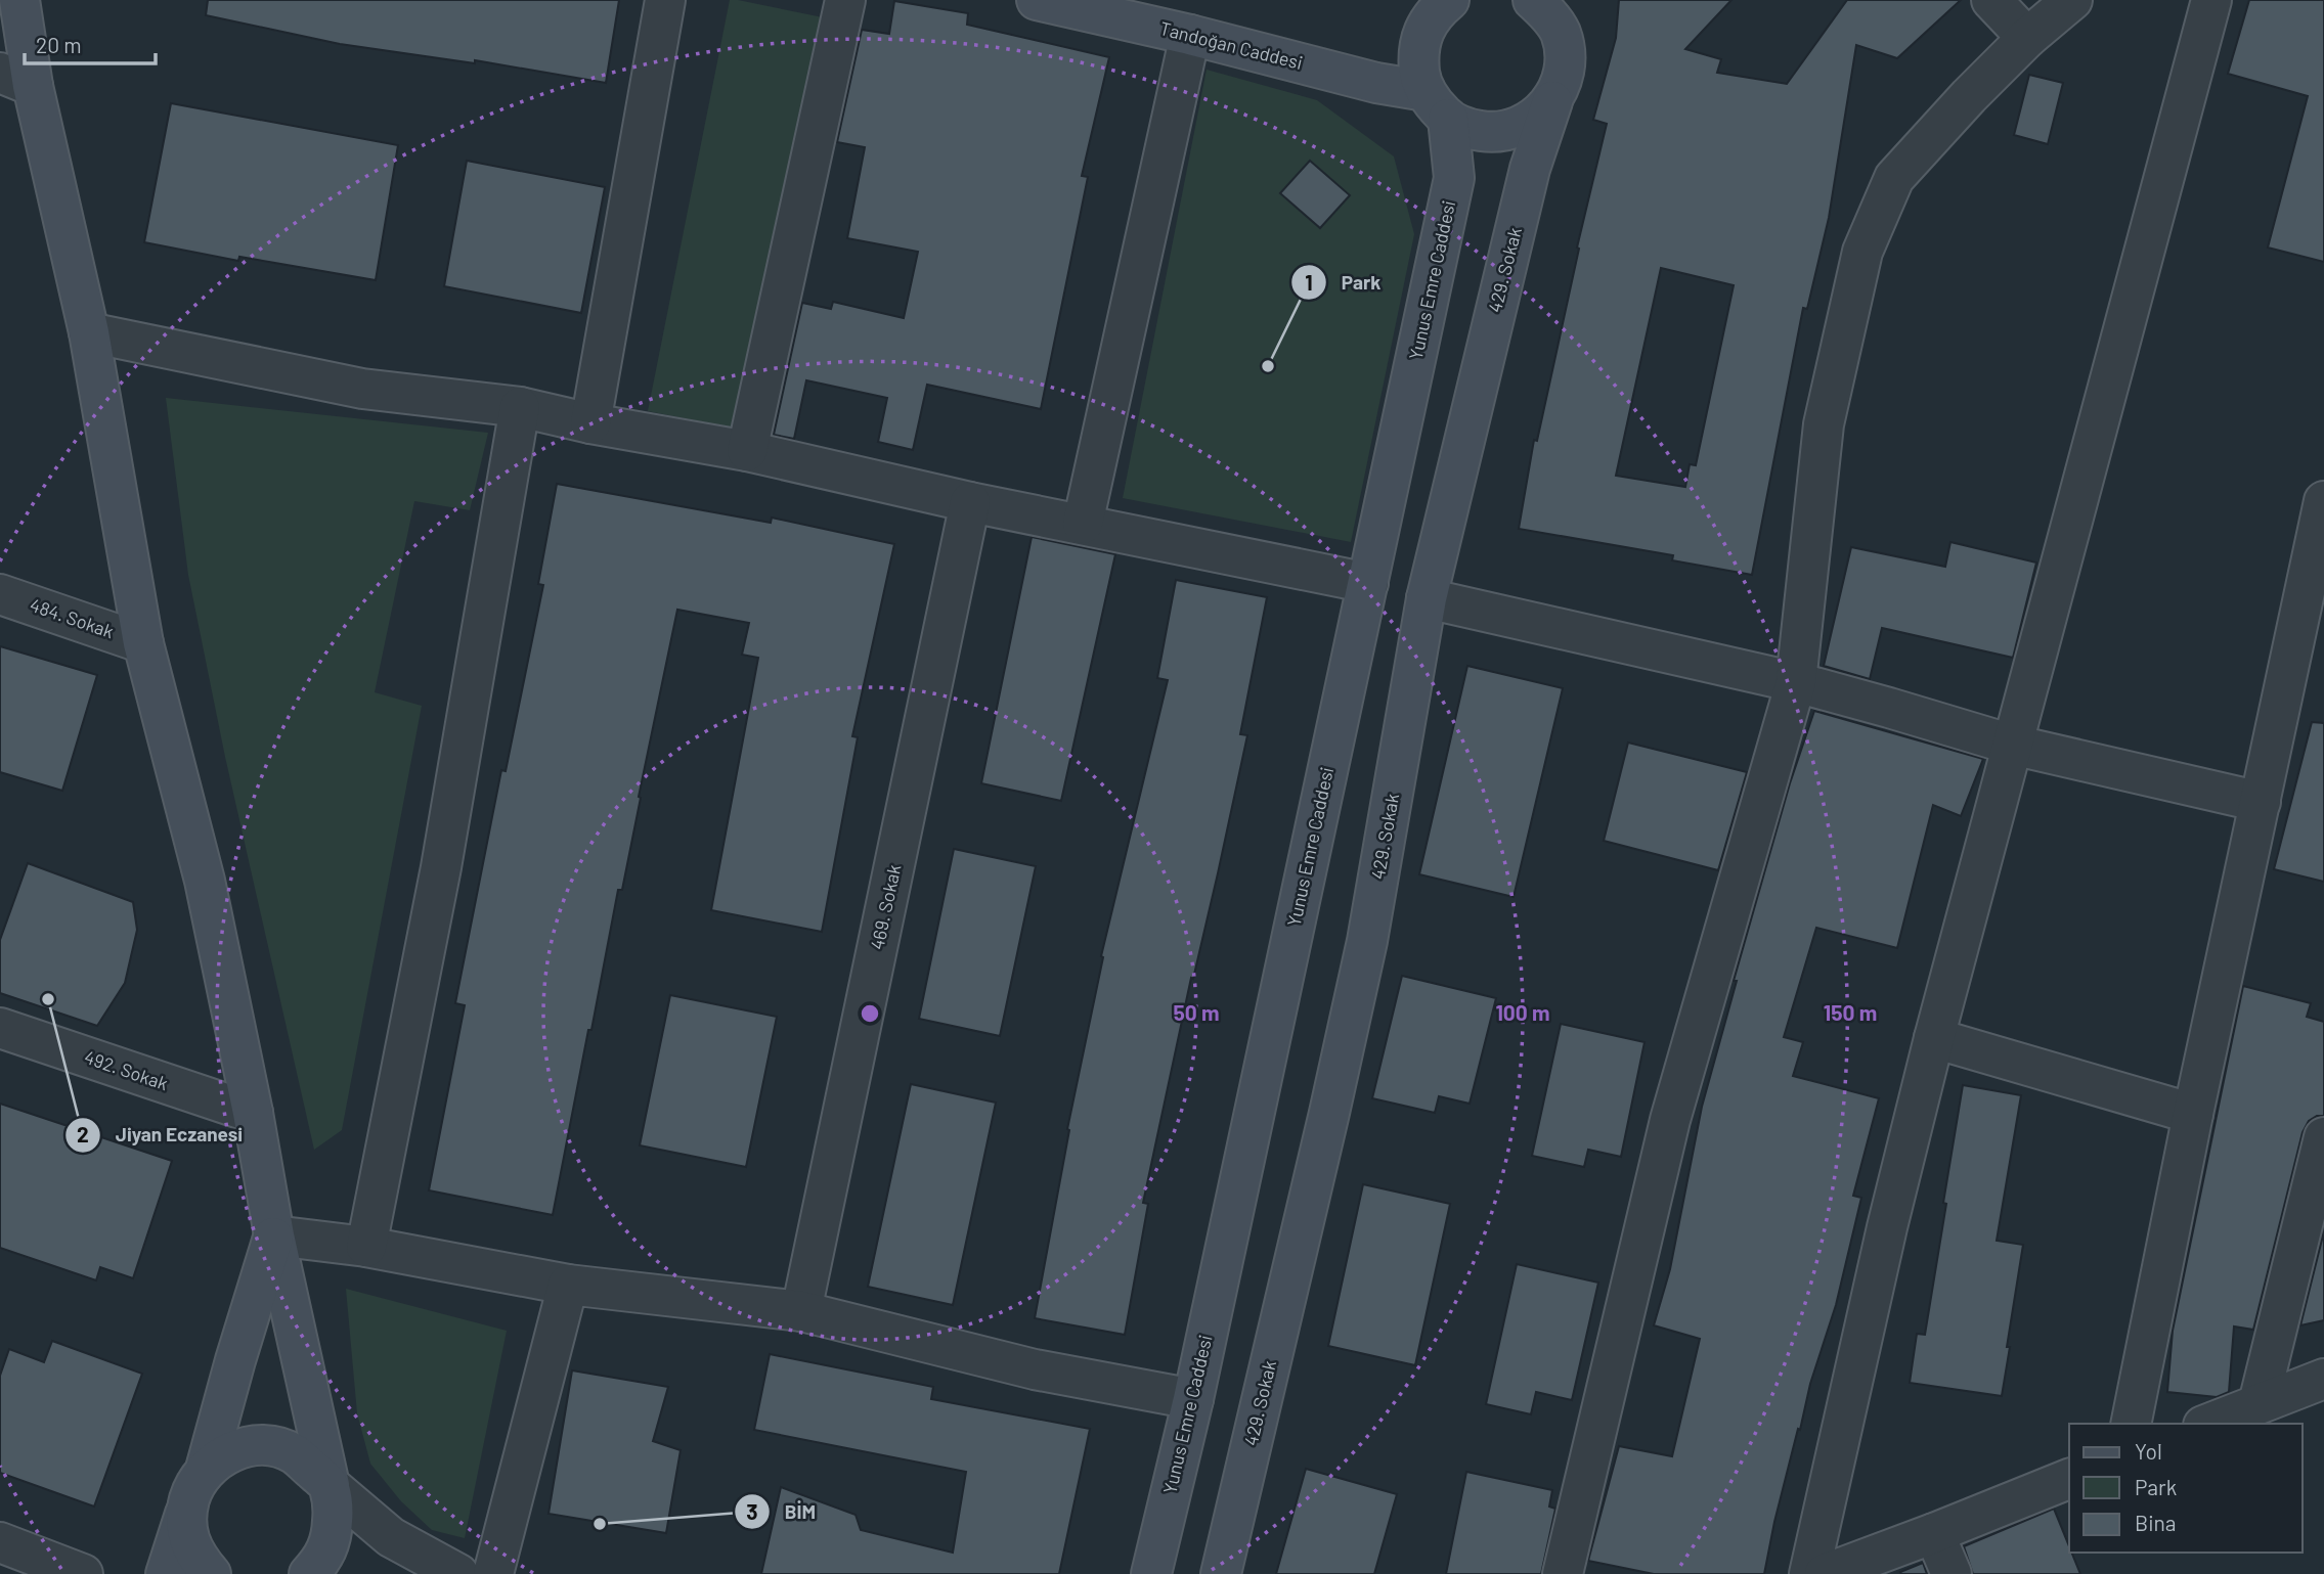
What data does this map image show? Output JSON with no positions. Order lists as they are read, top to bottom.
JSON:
{
  "streets": {
    "main road": ["Tandoğan Caddesi", "429. Sokak", "Yunus Emre Caddesi"],
    "street": ["484. Sokak", "469. Sokak", "492. Sokak"]
  },
  "crossings": [
    ["Tandoğan Caddesi", "429. Sokak"],
    ["Tandoğan Caddesi", "Yunus Emre Caddesi"]
  ],
  "places": ["Park", "Jiyan Eczanesi", "BİM"],
  "legend": ["Yol", "Park", "Bina"],
  "scale_bar": "20 m",
  "rings": ["50 m", "100 m", "150 m"]
}
